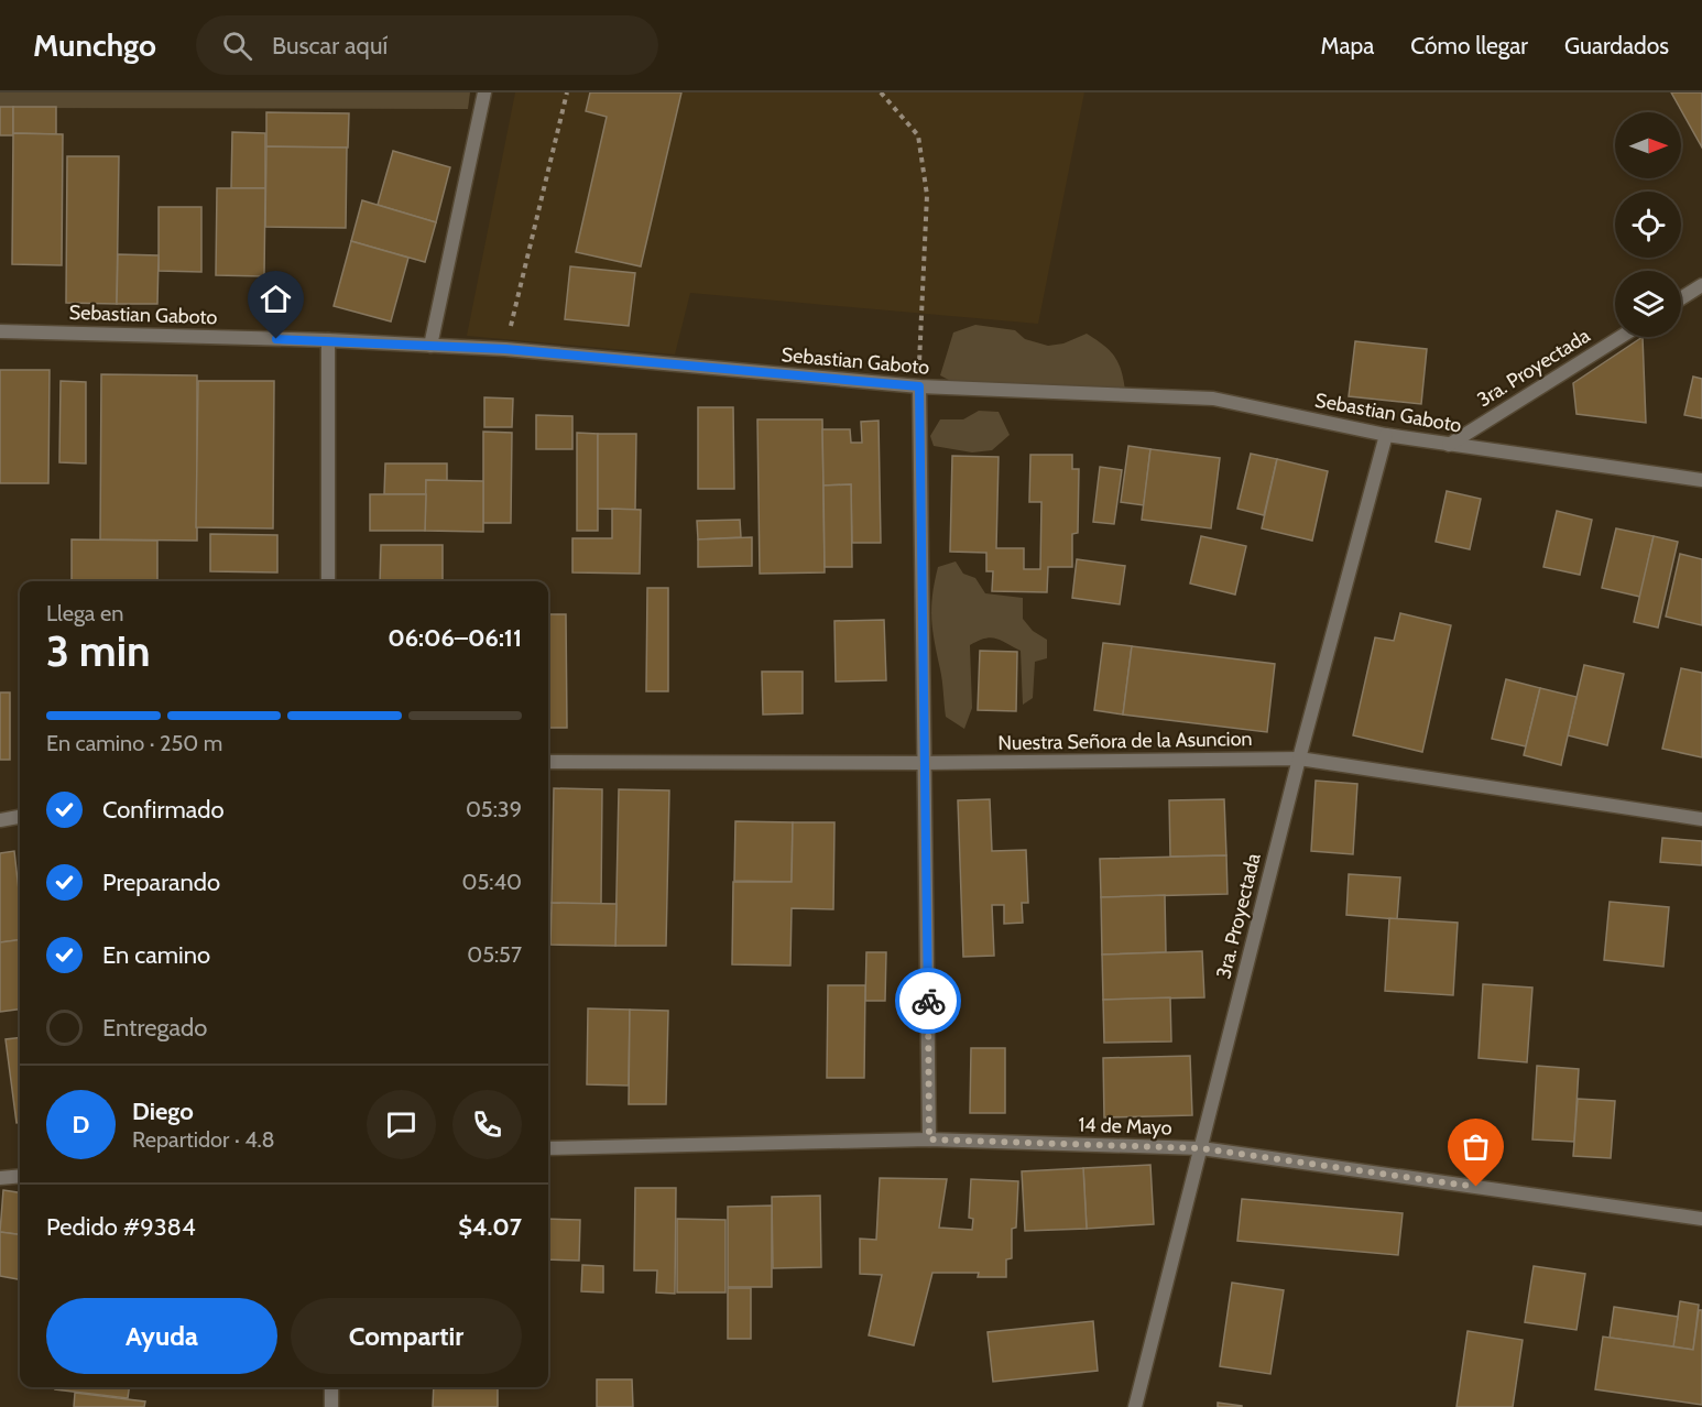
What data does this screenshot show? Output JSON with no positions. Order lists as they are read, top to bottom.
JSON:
{
  "streets": {
    "street": [
      "Sebastian Gaboto",
      "3ra. Proyectada",
      "Nuestra Señora de la Asuncion",
      "14 de Mayo"
    ]
  },
  "crossings": [
    ["Sebastian Gaboto", "3ra. Proyectada"],
    ["3ra. Proyectada", "Nuestra Señora de la Asuncion"],
    ["3ra. Proyectada", "14 de Mayo"]
  ],
  "north": "right",
  "page": {
    "header": "Munchgo",
    "search": "Buscar aquí",
    "nav": ["Mapa", "Cómo llegar", "Guardados"],
    "heading": ["3 min", "Llega en", "06:06–06:11"],
    "panel": [
      "Diego",
      "Repartidor · 4.8",
      "Pedido #9384",
      "$4.07"
    ],
    "bar": "En camino · 250 m",
    "list": [
      ["Confirmado", "05:39"],
      ["Preparando", "05:40"],
      ["En camino", "05:57"],
      "Entregado"
    ],
    "round": "D",
    "buttons": ["Ayuda", "Compartir"]
  }
}
